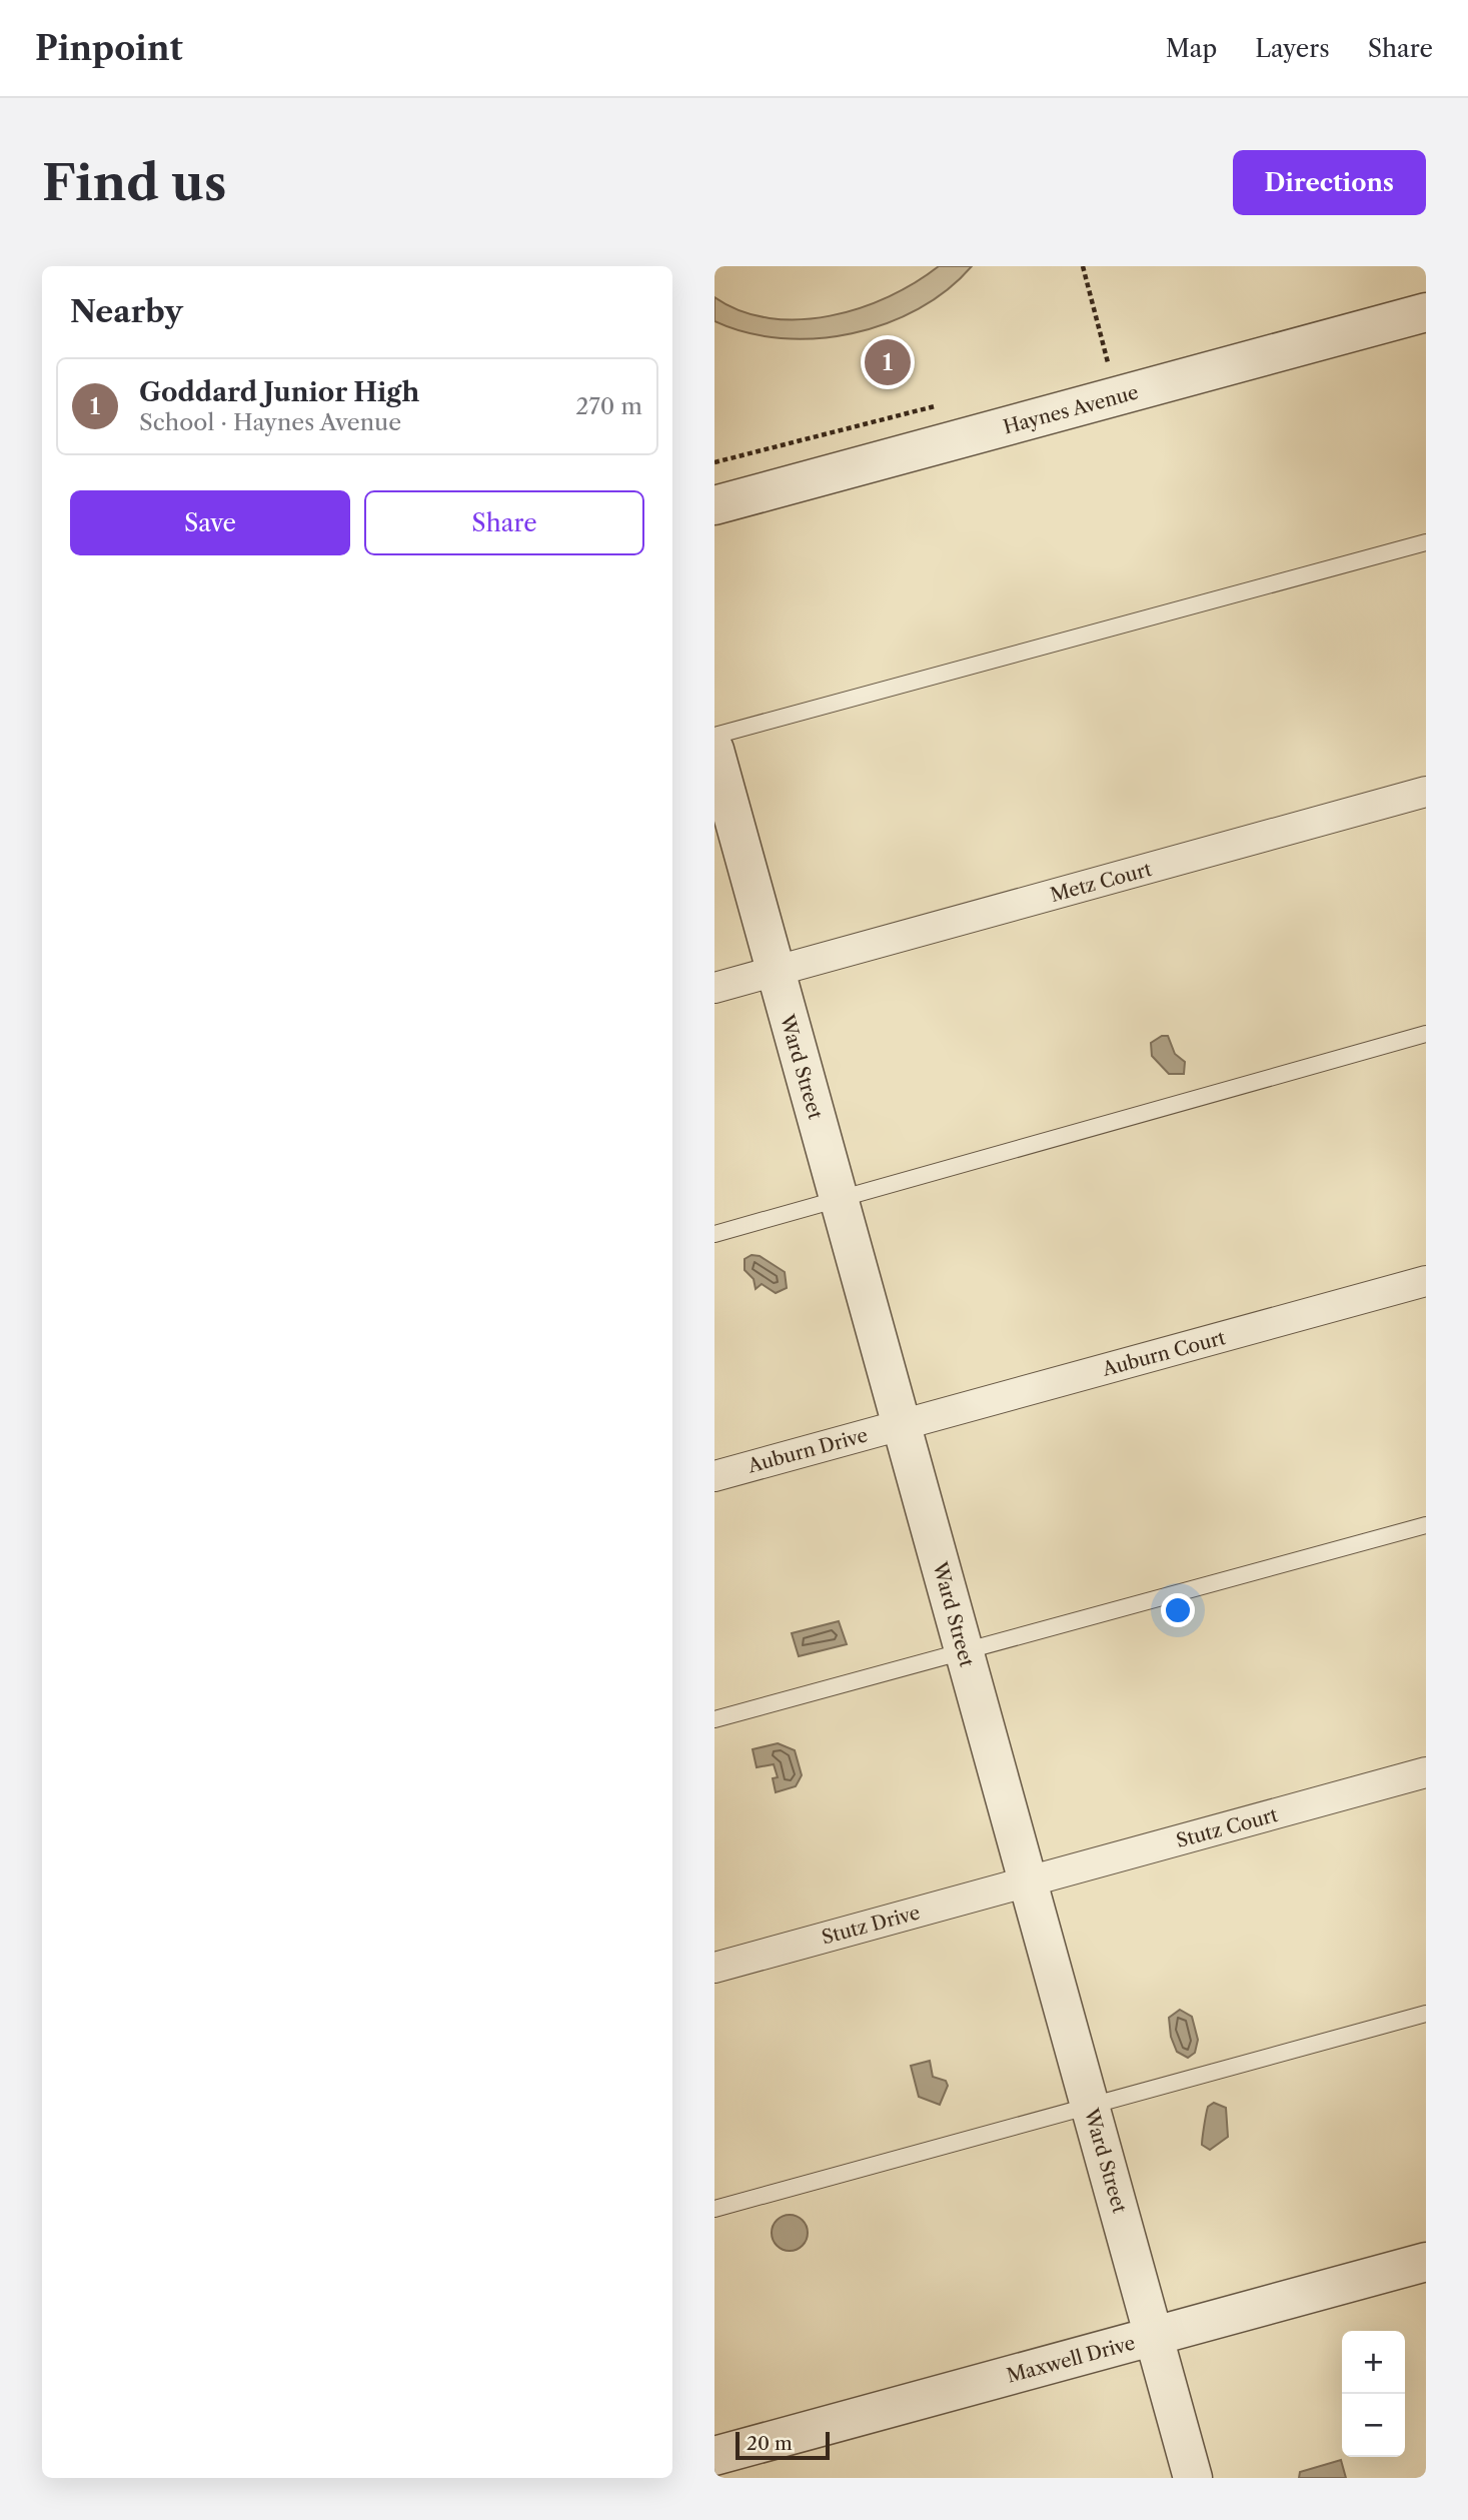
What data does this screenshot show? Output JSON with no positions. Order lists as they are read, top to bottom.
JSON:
{
  "streets": {
    "street": [
      "Haynes Avenue",
      "Metz Court",
      "Ward Street",
      "Auburn Court",
      "Auburn Drive",
      "Stutz Court",
      "Stutz Drive",
      "Maxwell Drive"
    ]
  },
  "crossings": [
    ["Metz Court", "Ward Street"],
    ["Ward Street", "Auburn Court"],
    ["Ward Street", "Auburn Drive"],
    ["Ward Street", "Stutz Court"],
    ["Ward Street", "Stutz Drive"],
    ["Ward Street", "Maxwell Drive"],
    ["Auburn Court", "Auburn Drive"],
    ["Stutz Court", "Stutz Drive"]
  ],
  "scale_bar": "20 m",
  "page": {
    "header": "Pinpoint",
    "nav": ["Map", "Layers", "Share"],
    "buttons": [
      "Directions",
      ["Save", "Share"]
    ],
    "title": "Find us",
    "heading": "Nearby",
    "pins": "1",
    "list": [
      {
        "mark": "1",
        "name": "Goddard Junior High",
        "note": "School · Haynes Avenue",
        "value": "270 m"
      }
    ],
    "map_buttons": ["+", "−"],
    "scale": "20 m"
  }
}
